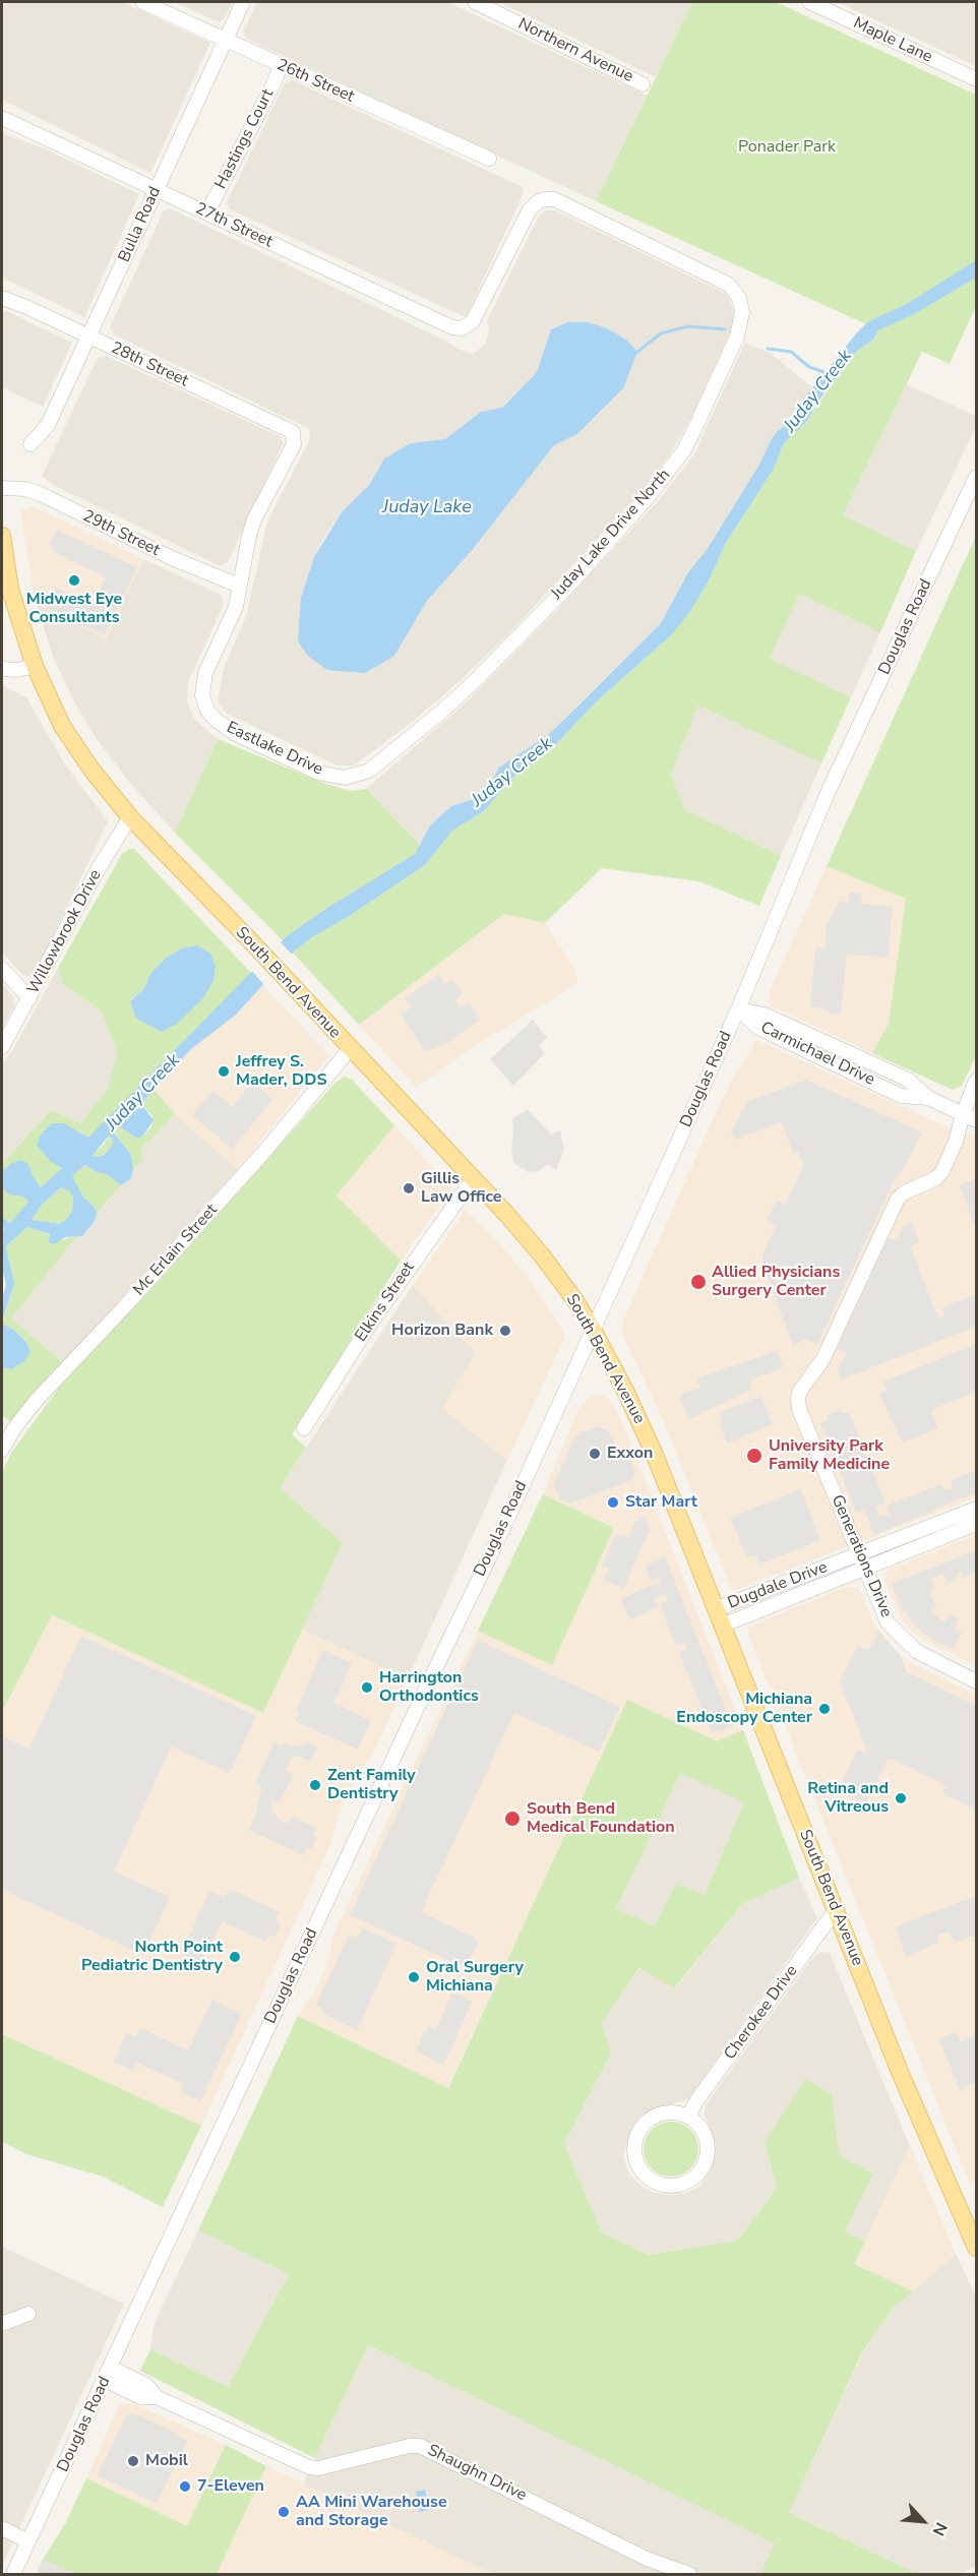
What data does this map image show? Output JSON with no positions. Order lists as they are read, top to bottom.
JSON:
{
  "streets": {
    "main road": ["South Bend Avenue"],
    "street": [
      "Maple Lane",
      "Northern Avenue",
      "26th Street",
      "Hastings Court",
      "Bulla Road",
      "27th Street",
      "28th Street",
      "29th Street",
      "Juday Lake Drive North",
      "Douglas Road",
      "Eastlake Drive",
      "Willowbrook Drive",
      "Carmichael Drive",
      "Mc Erlain Street",
      "Elkins Street",
      "Generations Drive",
      "Dugdale Drive",
      "Cherokee Drive",
      "Shaughn Drive"
    ]
  },
  "crossings": [
    ["26th Street", "Hastings Court"],
    ["26th Street", "Bulla Road"],
    ["Hastings Court", "27th Street"],
    ["Bulla Road", "27th Street"],
    ["Bulla Road", "28th Street"],
    ["27th Street", "Juday Lake Drive North"],
    ["28th Street", "29th Street"],
    ["28th Street", "Eastlake Drive"],
    ["29th Street", "Eastlake Drive"],
    ["Juday Lake Drive North", "Eastlake Drive"],
    ["Douglas Road", "South Bend Avenue"],
    ["Douglas Road", "Carmichael Drive"],
    ["Douglas Road", "Shaughn Drive"],
    ["Willowbrook Drive", "South Bend Avenue"],
    ["South Bend Avenue", "Mc Erlain Street"],
    ["South Bend Avenue", "Elkins Street"],
    ["South Bend Avenue", "Dugdale Drive"],
    ["South Bend Avenue", "Cherokee Drive"],
    ["Carmichael Drive", "Generations Drive"],
    ["Generations Drive", "Dugdale Drive"]
  ],
  "water": ["Juday Creek", "Juday Lake"],
  "parks": ["Ponader Park"],
  "places": [
    "Midwest Eye Consultants",
    "Jeffrey S. Mader, DDS",
    "Gillis Law Office",
    "Allied Physicians Surgery Center",
    "Horizon Bank",
    "Exxon",
    "University Park Family Medicine",
    "Star Mart",
    "Harrington Orthodontics",
    "Michiana Endoscopy Center",
    "Zent Family Dentistry",
    "Retina and Vitreous",
    "South Bend Medical Foundation",
    "North Point Pediatric Dentistry",
    "Oral Surgery Michiana",
    "Mobil",
    "7-Eleven",
    "AA Mini Warehouse and Storage"
  ],
  "north": "bottom right"
}
